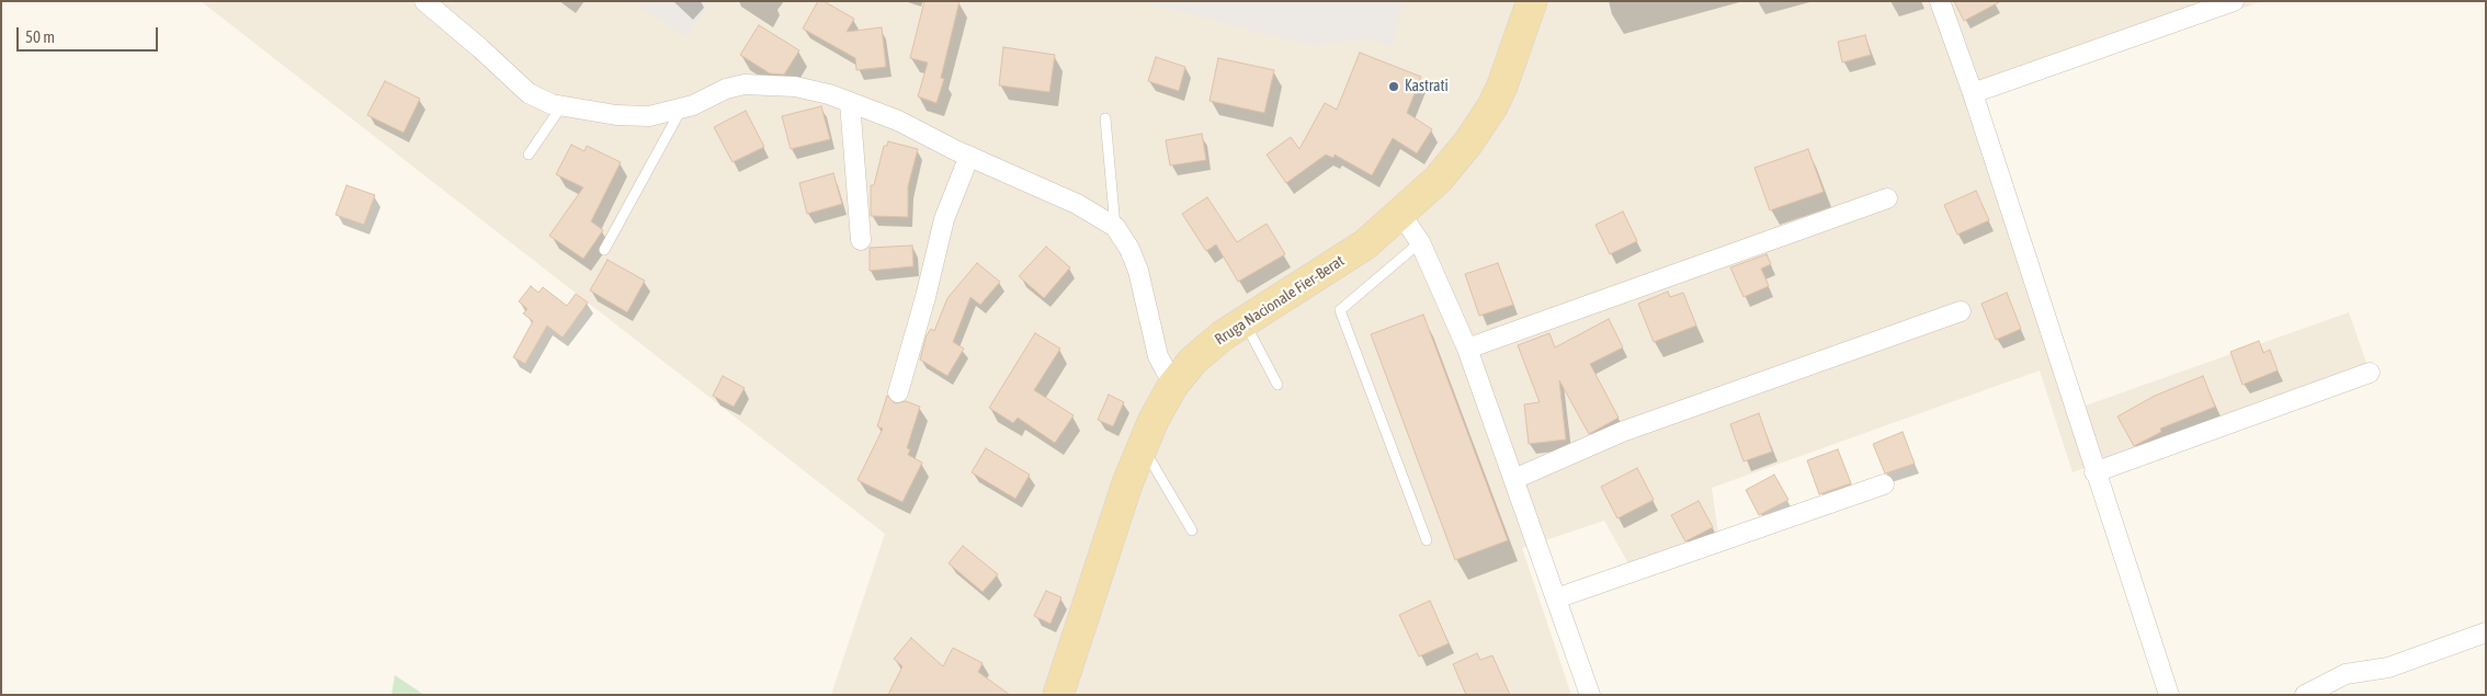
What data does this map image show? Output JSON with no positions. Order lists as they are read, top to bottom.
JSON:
{
  "streets": {
    "main road": ["Rruga Nacionale Fier-Berat"]
  },
  "places": ["Kastrati"],
  "scale_bar": "50 m"
}
